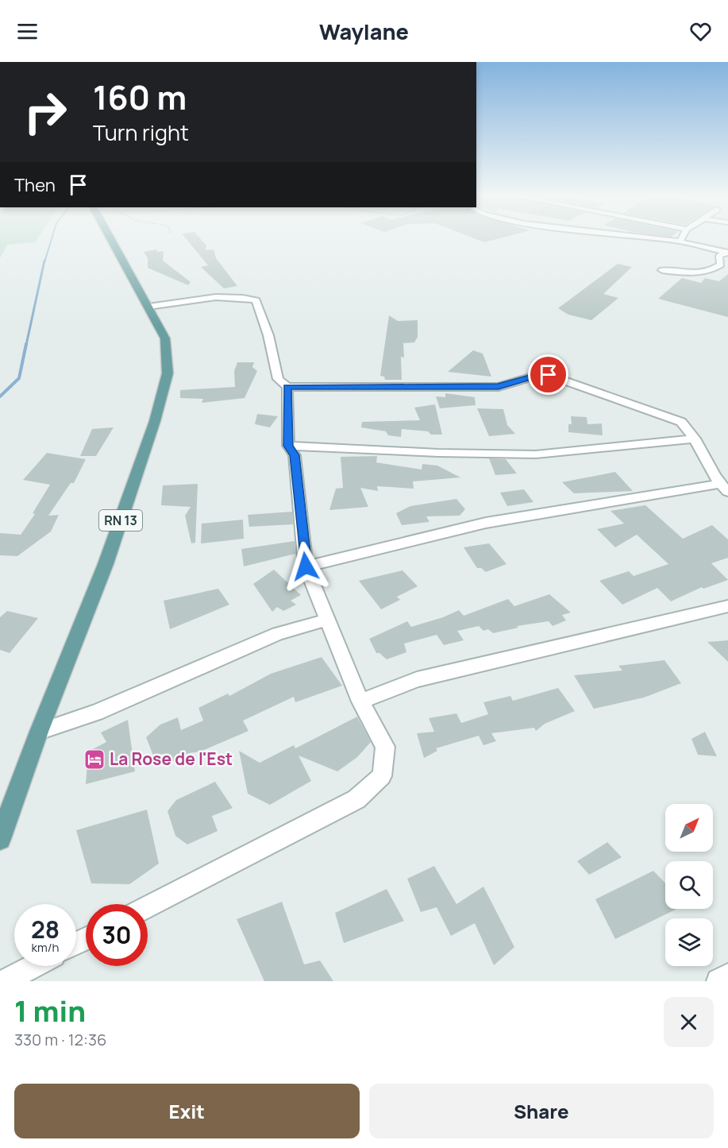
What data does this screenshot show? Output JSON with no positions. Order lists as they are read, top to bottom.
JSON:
{
  "streets": {
    "main road": ["RN 13"]
  },
  "places": {
    "hotel": ["La Rose de l'Est"]
  },
  "north": "top right",
  "page": {
    "header": "Waylane",
    "turn": ["160 m", "Turn right"],
    "then": "Then",
    "speed": "28 km/h",
    "limit": "30",
    "heading": ["1 min", "330 m · 12:36"],
    "buttons": ["Exit", "Share"]
  }
}
